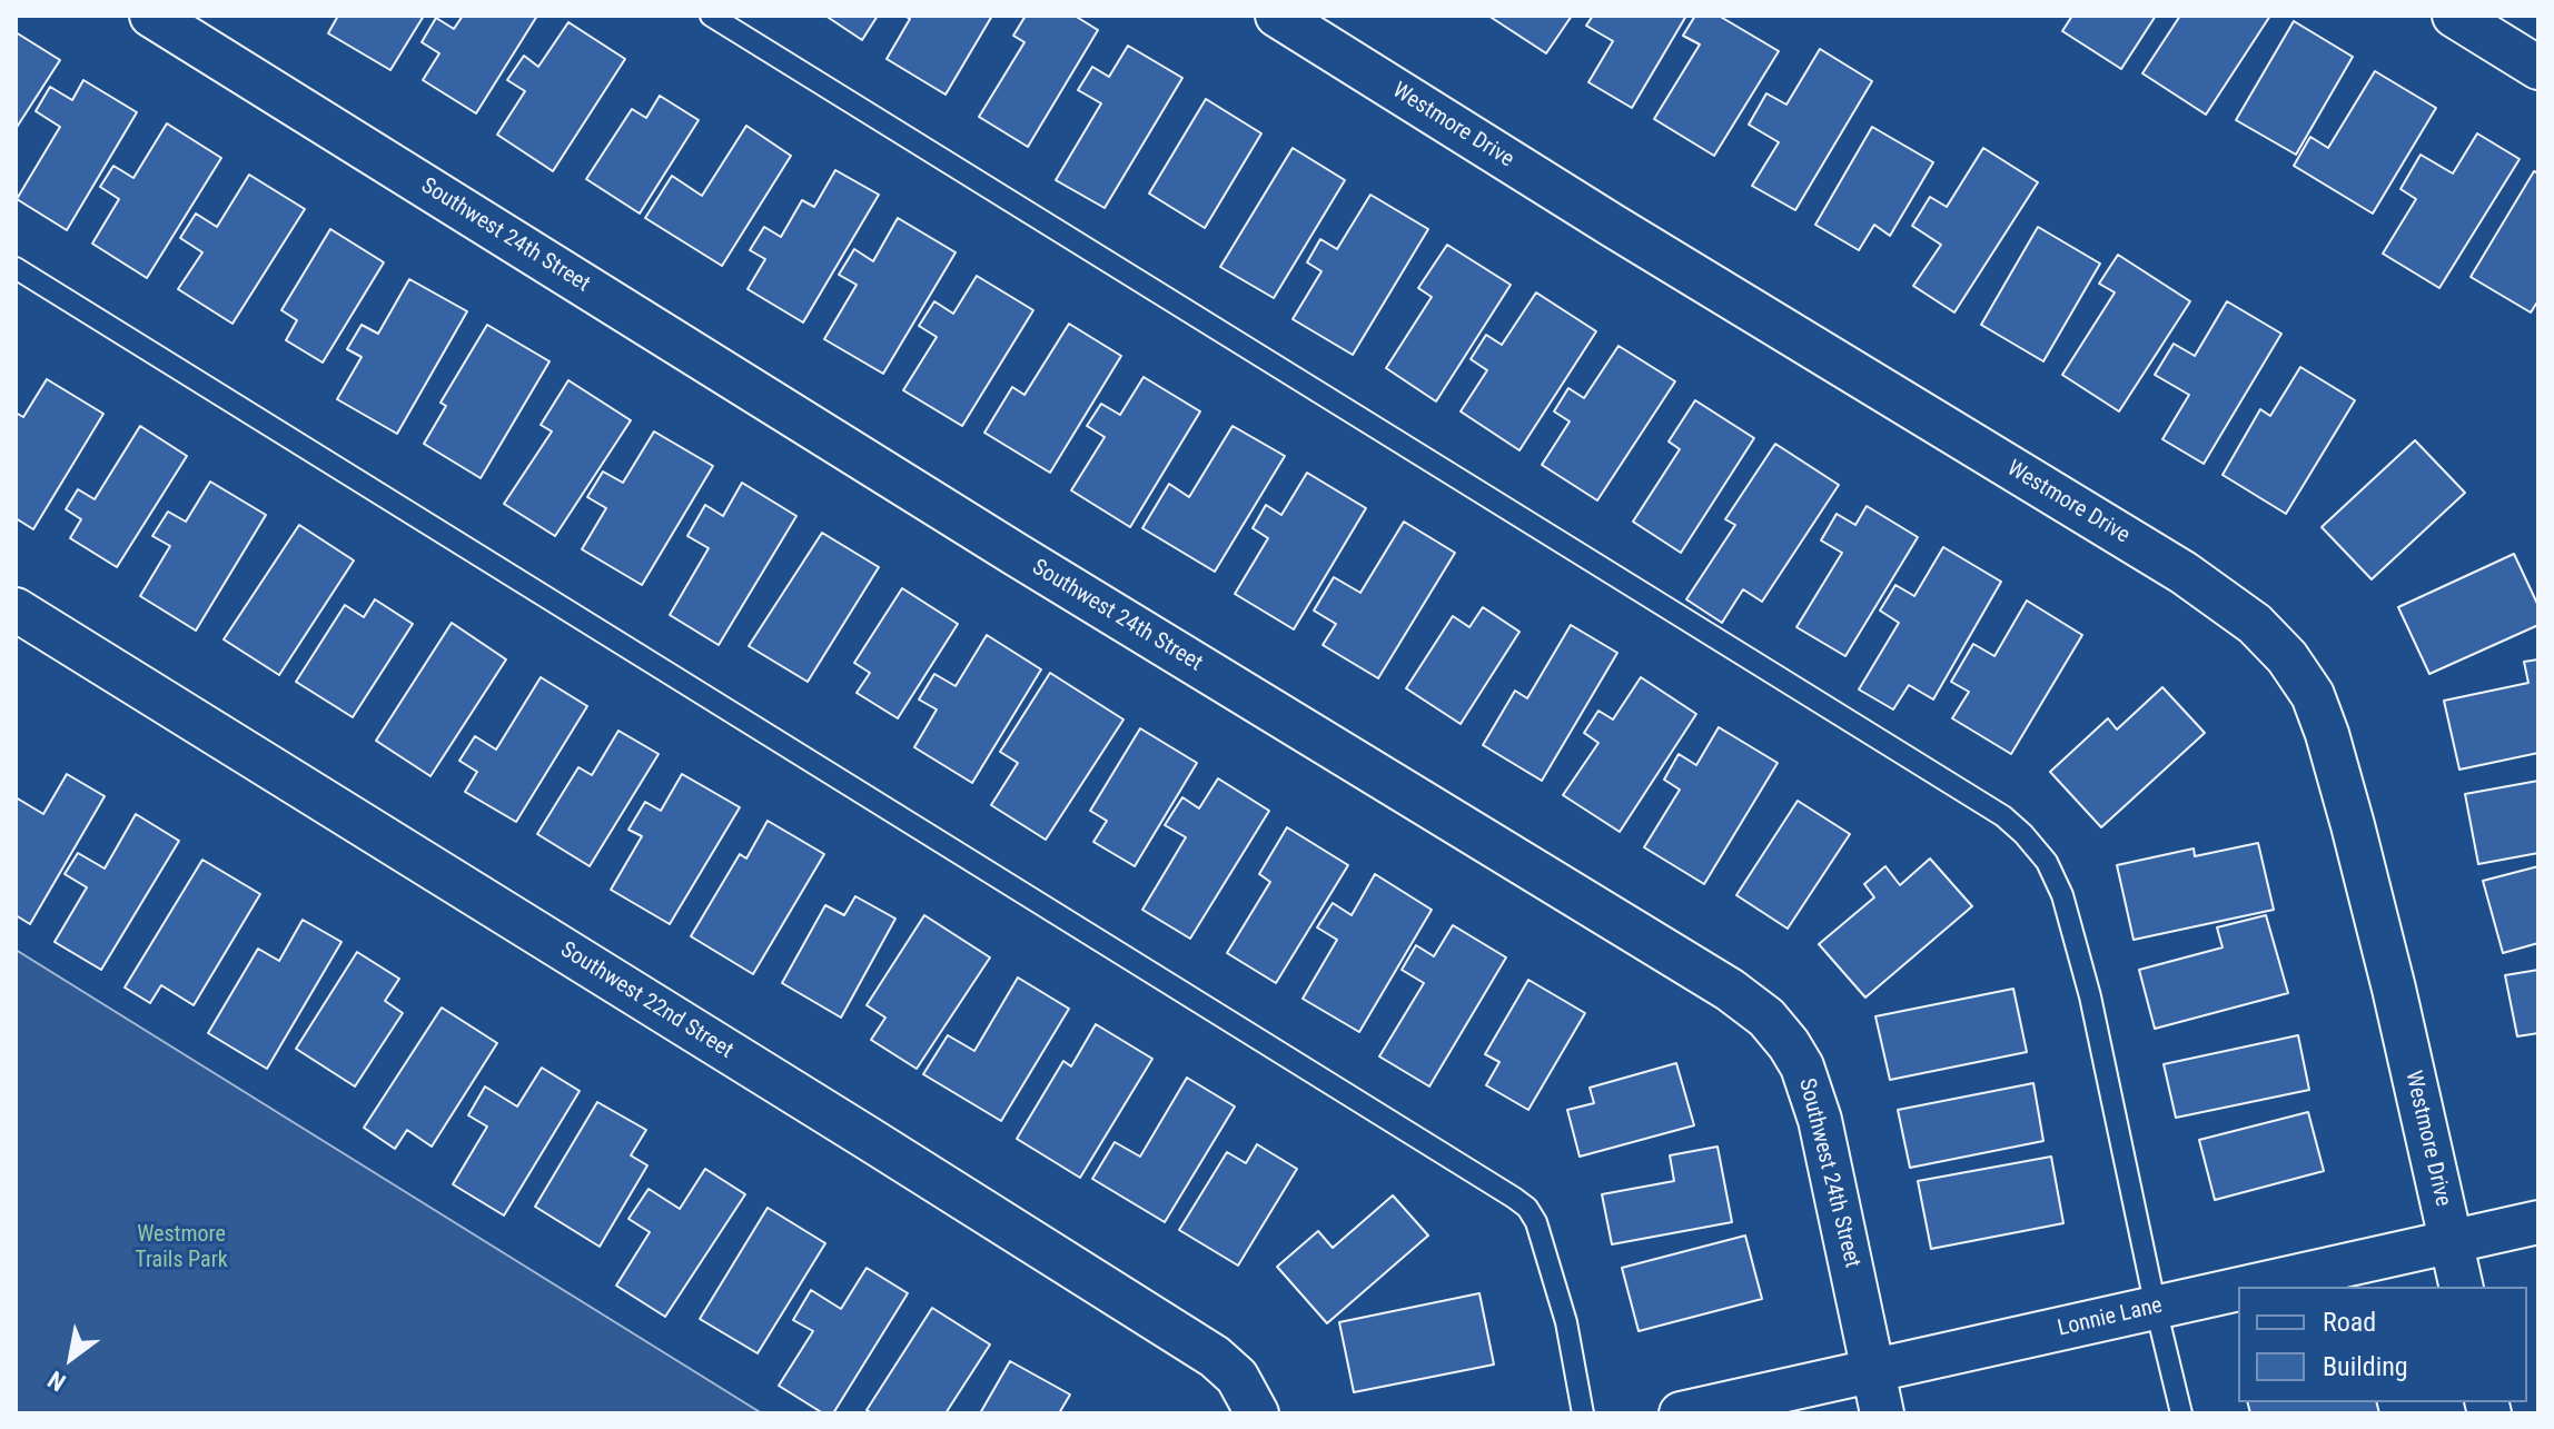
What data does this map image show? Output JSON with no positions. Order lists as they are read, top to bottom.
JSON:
{
  "streets": {
    "street": [
      "Westmore Drive",
      "Southwest 24th Street",
      "Southwest 22nd Street",
      "Lonnie Lane"
    ]
  },
  "crossings": [
    ["Westmore Drive", "Lonnie Lane"],
    ["Southwest 24th Street", "Lonnie Lane"]
  ],
  "parks": ["Westmore Trails Park"],
  "legend": ["Road", "Building"],
  "north": "bottom left"
}
